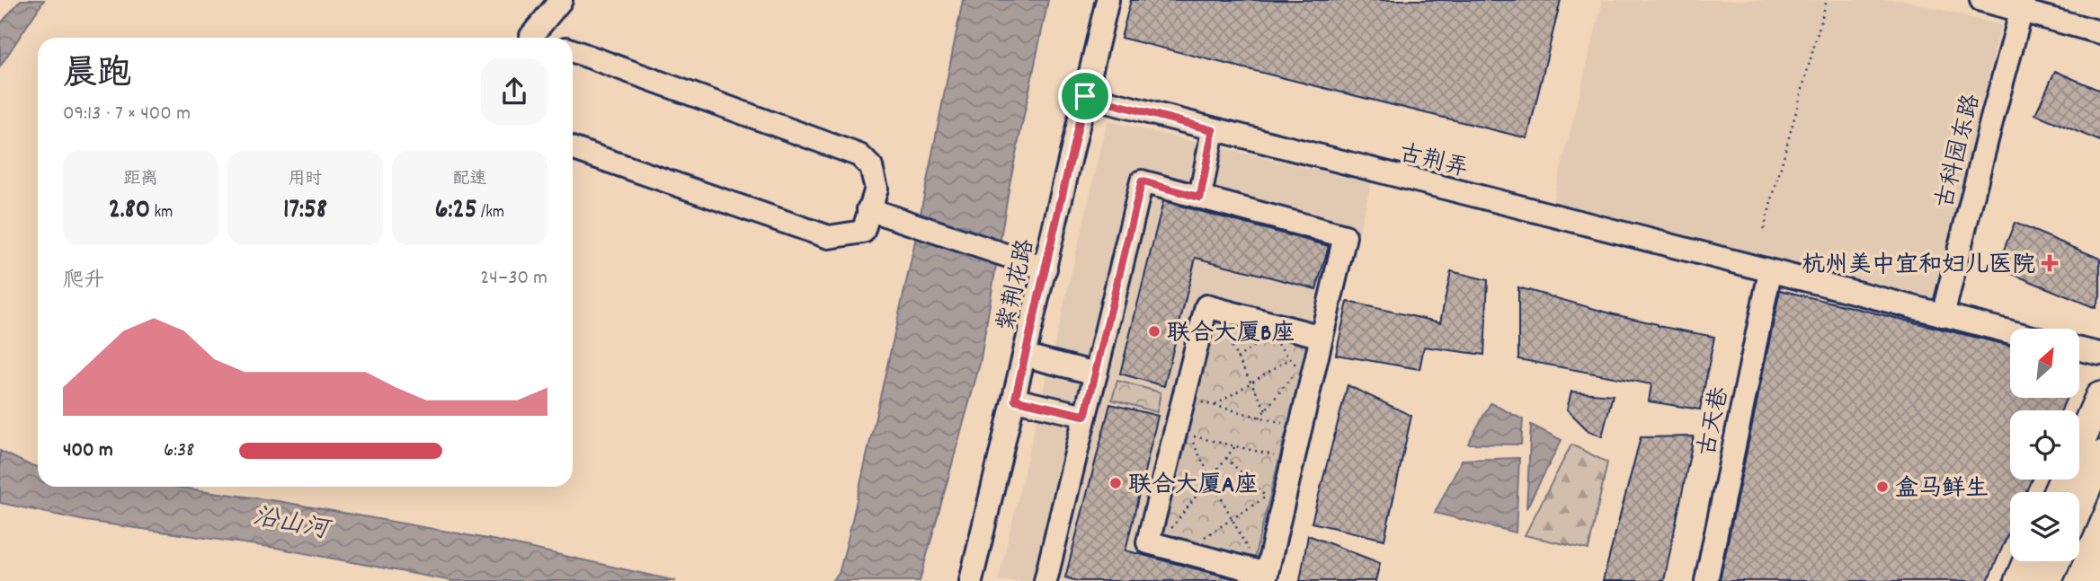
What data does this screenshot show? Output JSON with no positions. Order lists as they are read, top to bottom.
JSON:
{
  "streets": {
    "street": [
      "古科园东路",
      "古荆弄",
      "紫荆花路",
      "古天巷"
    ]
  },
  "crossings": [
    ["古科园东路", "古荆弄"],
    ["古荆弄", "紫荆花路"],
    ["古荆弄", "古天巷"]
  ],
  "water": ["沿山河"],
  "places": {
    "health": ["杭州美中宜和妇儿医院"],
    "other": ["联合大厦B座", "联合大厦A座", "盒马鲜生"]
  },
  "north": "top right",
  "page": {
    "heading": ["晨跑", "09:13 · 7 × 400 m"],
    "stats": [
      ["距离", "2.80 km"],
      ["用时", "17:58"],
      ["配速", "6:25 /km"]
    ],
    "chart": ["爬升", "24–30 m"],
    "list": [
      {
        "name": "400 m",
        "note": "6:38"
      }
    ]
  }
}
